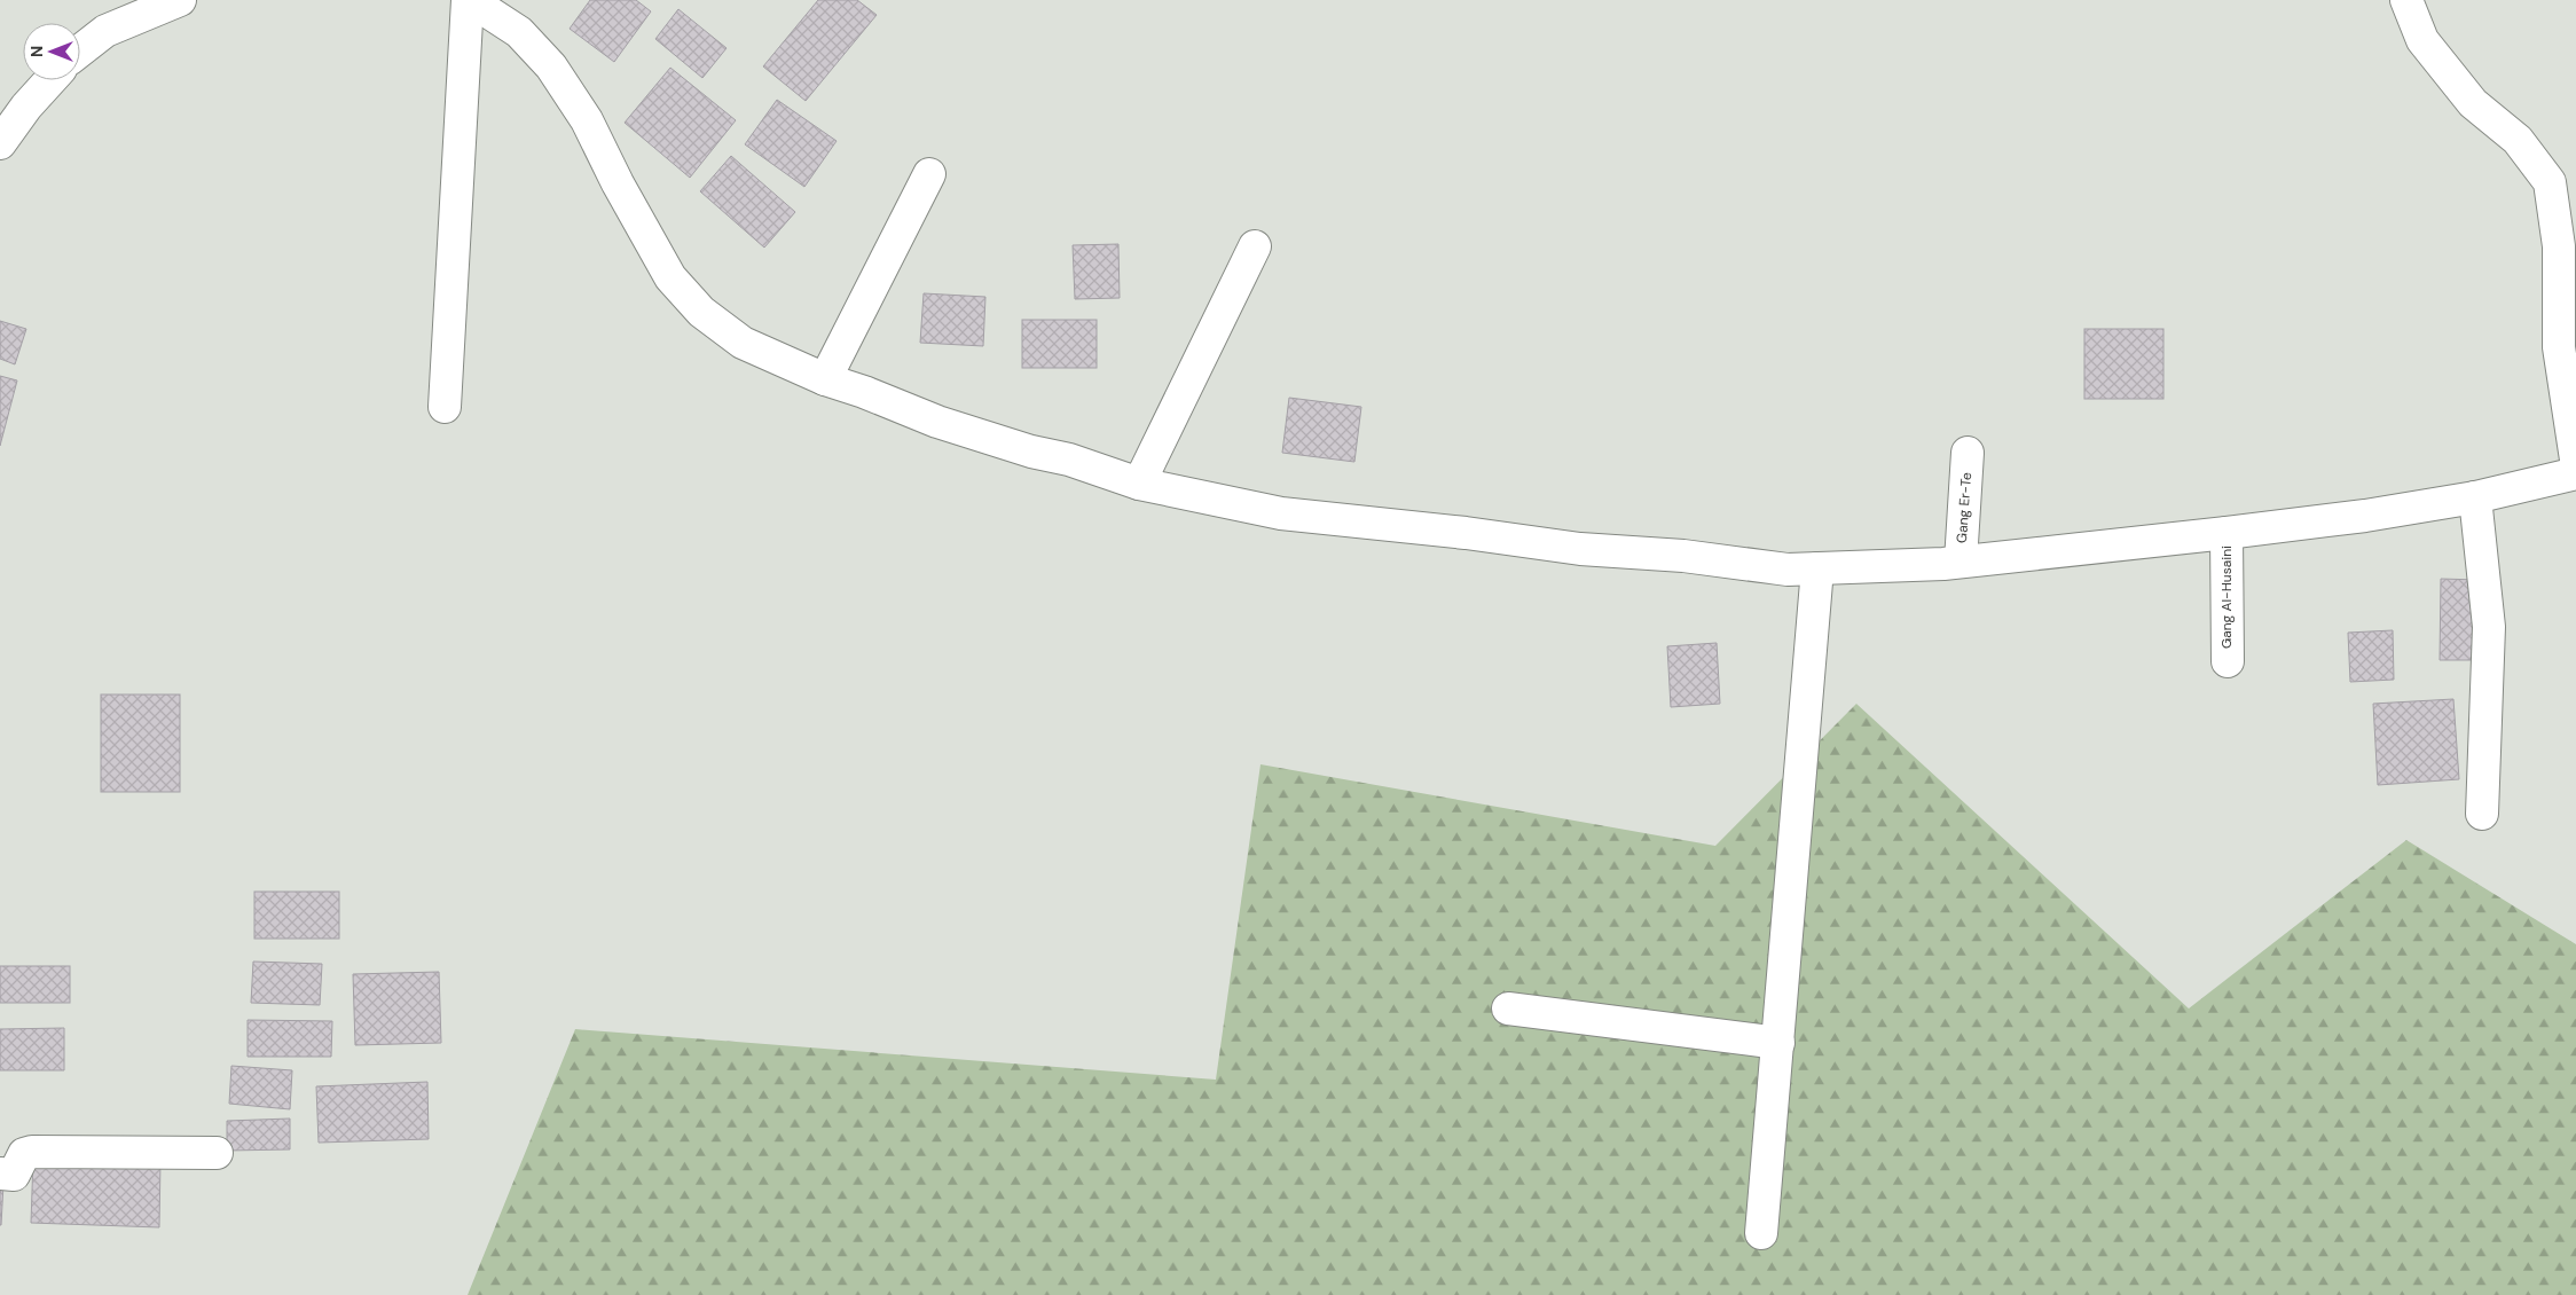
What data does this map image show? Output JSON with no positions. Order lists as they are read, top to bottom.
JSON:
{
  "streets": {
    "street": ["Gang Er-Te", "Gang Al-Husaini"]
  },
  "north": "left"
}
